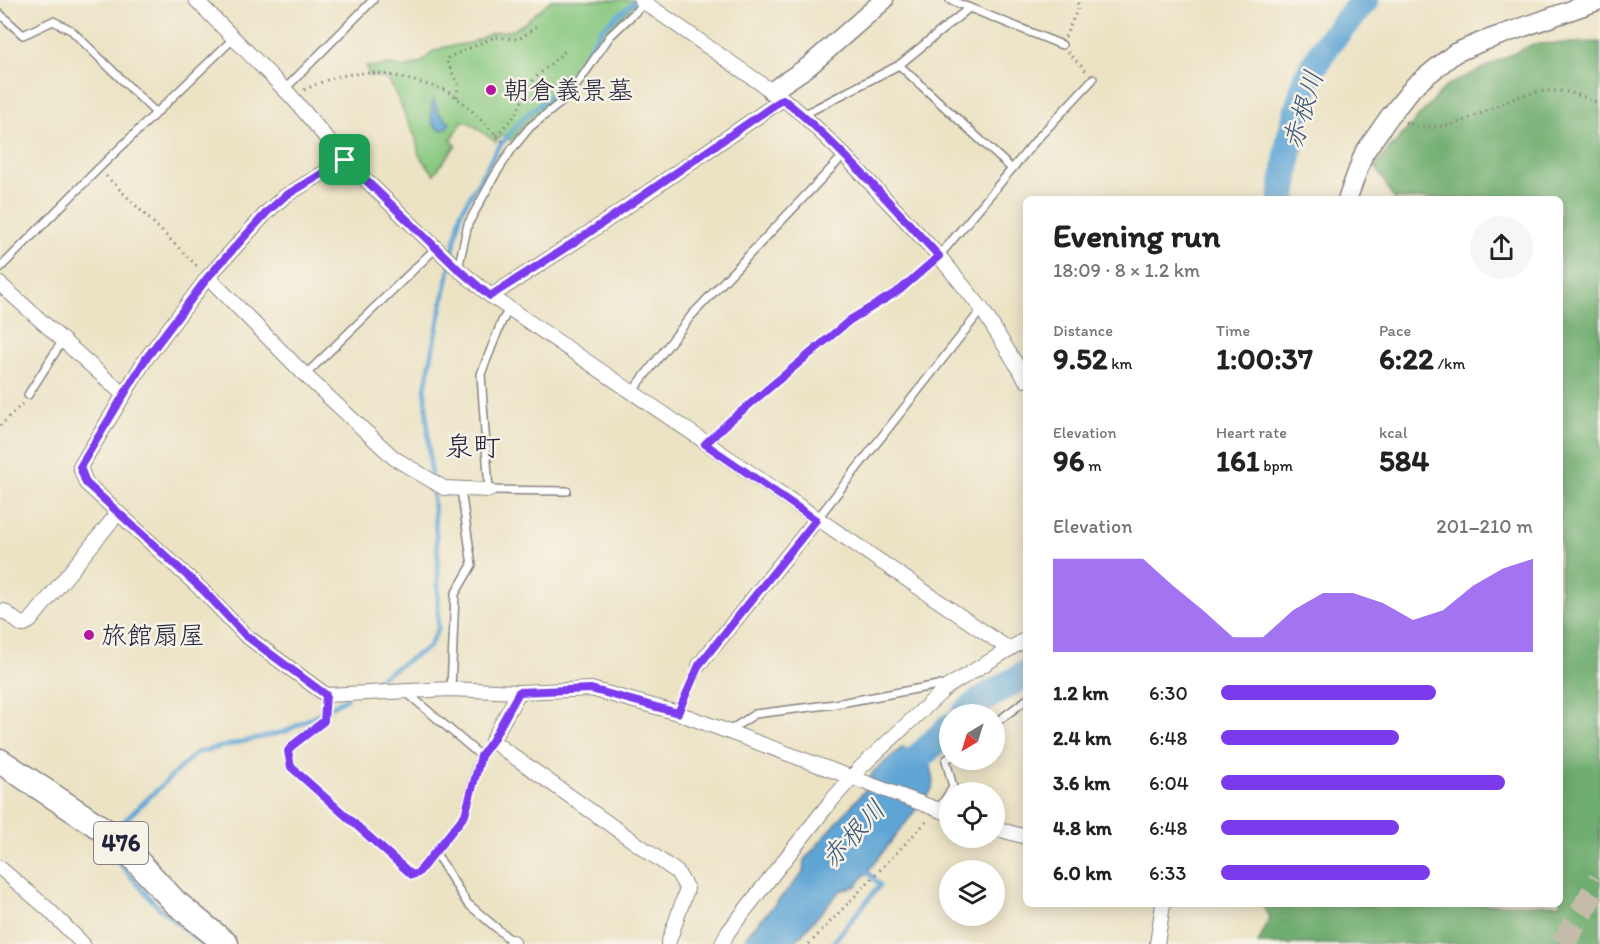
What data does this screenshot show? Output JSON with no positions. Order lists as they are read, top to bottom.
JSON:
{
  "streets": {
    "highway": ["476"]
  },
  "districts": ["泉町"],
  "water": ["赤根川"],
  "places": ["朝倉義景墓", "旅館扇屋"],
  "north": "bottom left",
  "page": {
    "heading": ["Evening run", "18:09 · 8 × 1.2 km"],
    "stats": [
      ["Distance", "9.52 km"],
      ["Time", "1:00:37"],
      ["Pace", "6:22 /km"],
      ["Elevation", "96 m"],
      ["Heart rate", "161 bpm"],
      ["kcal", "584"]
    ],
    "chart": ["Elevation", "201–210 m"],
    "list": [
      {
        "name": "1.2 km",
        "note": "6:30"
      },
      {
        "name": "2.4 km",
        "note": "6:48"
      },
      {
        "name": "3.6 km",
        "note": "6:04"
      },
      {
        "name": "4.8 km",
        "note": "6:48"
      },
      {
        "name": "6.0 km",
        "note": "6:33"
      }
    ]
  }
}
